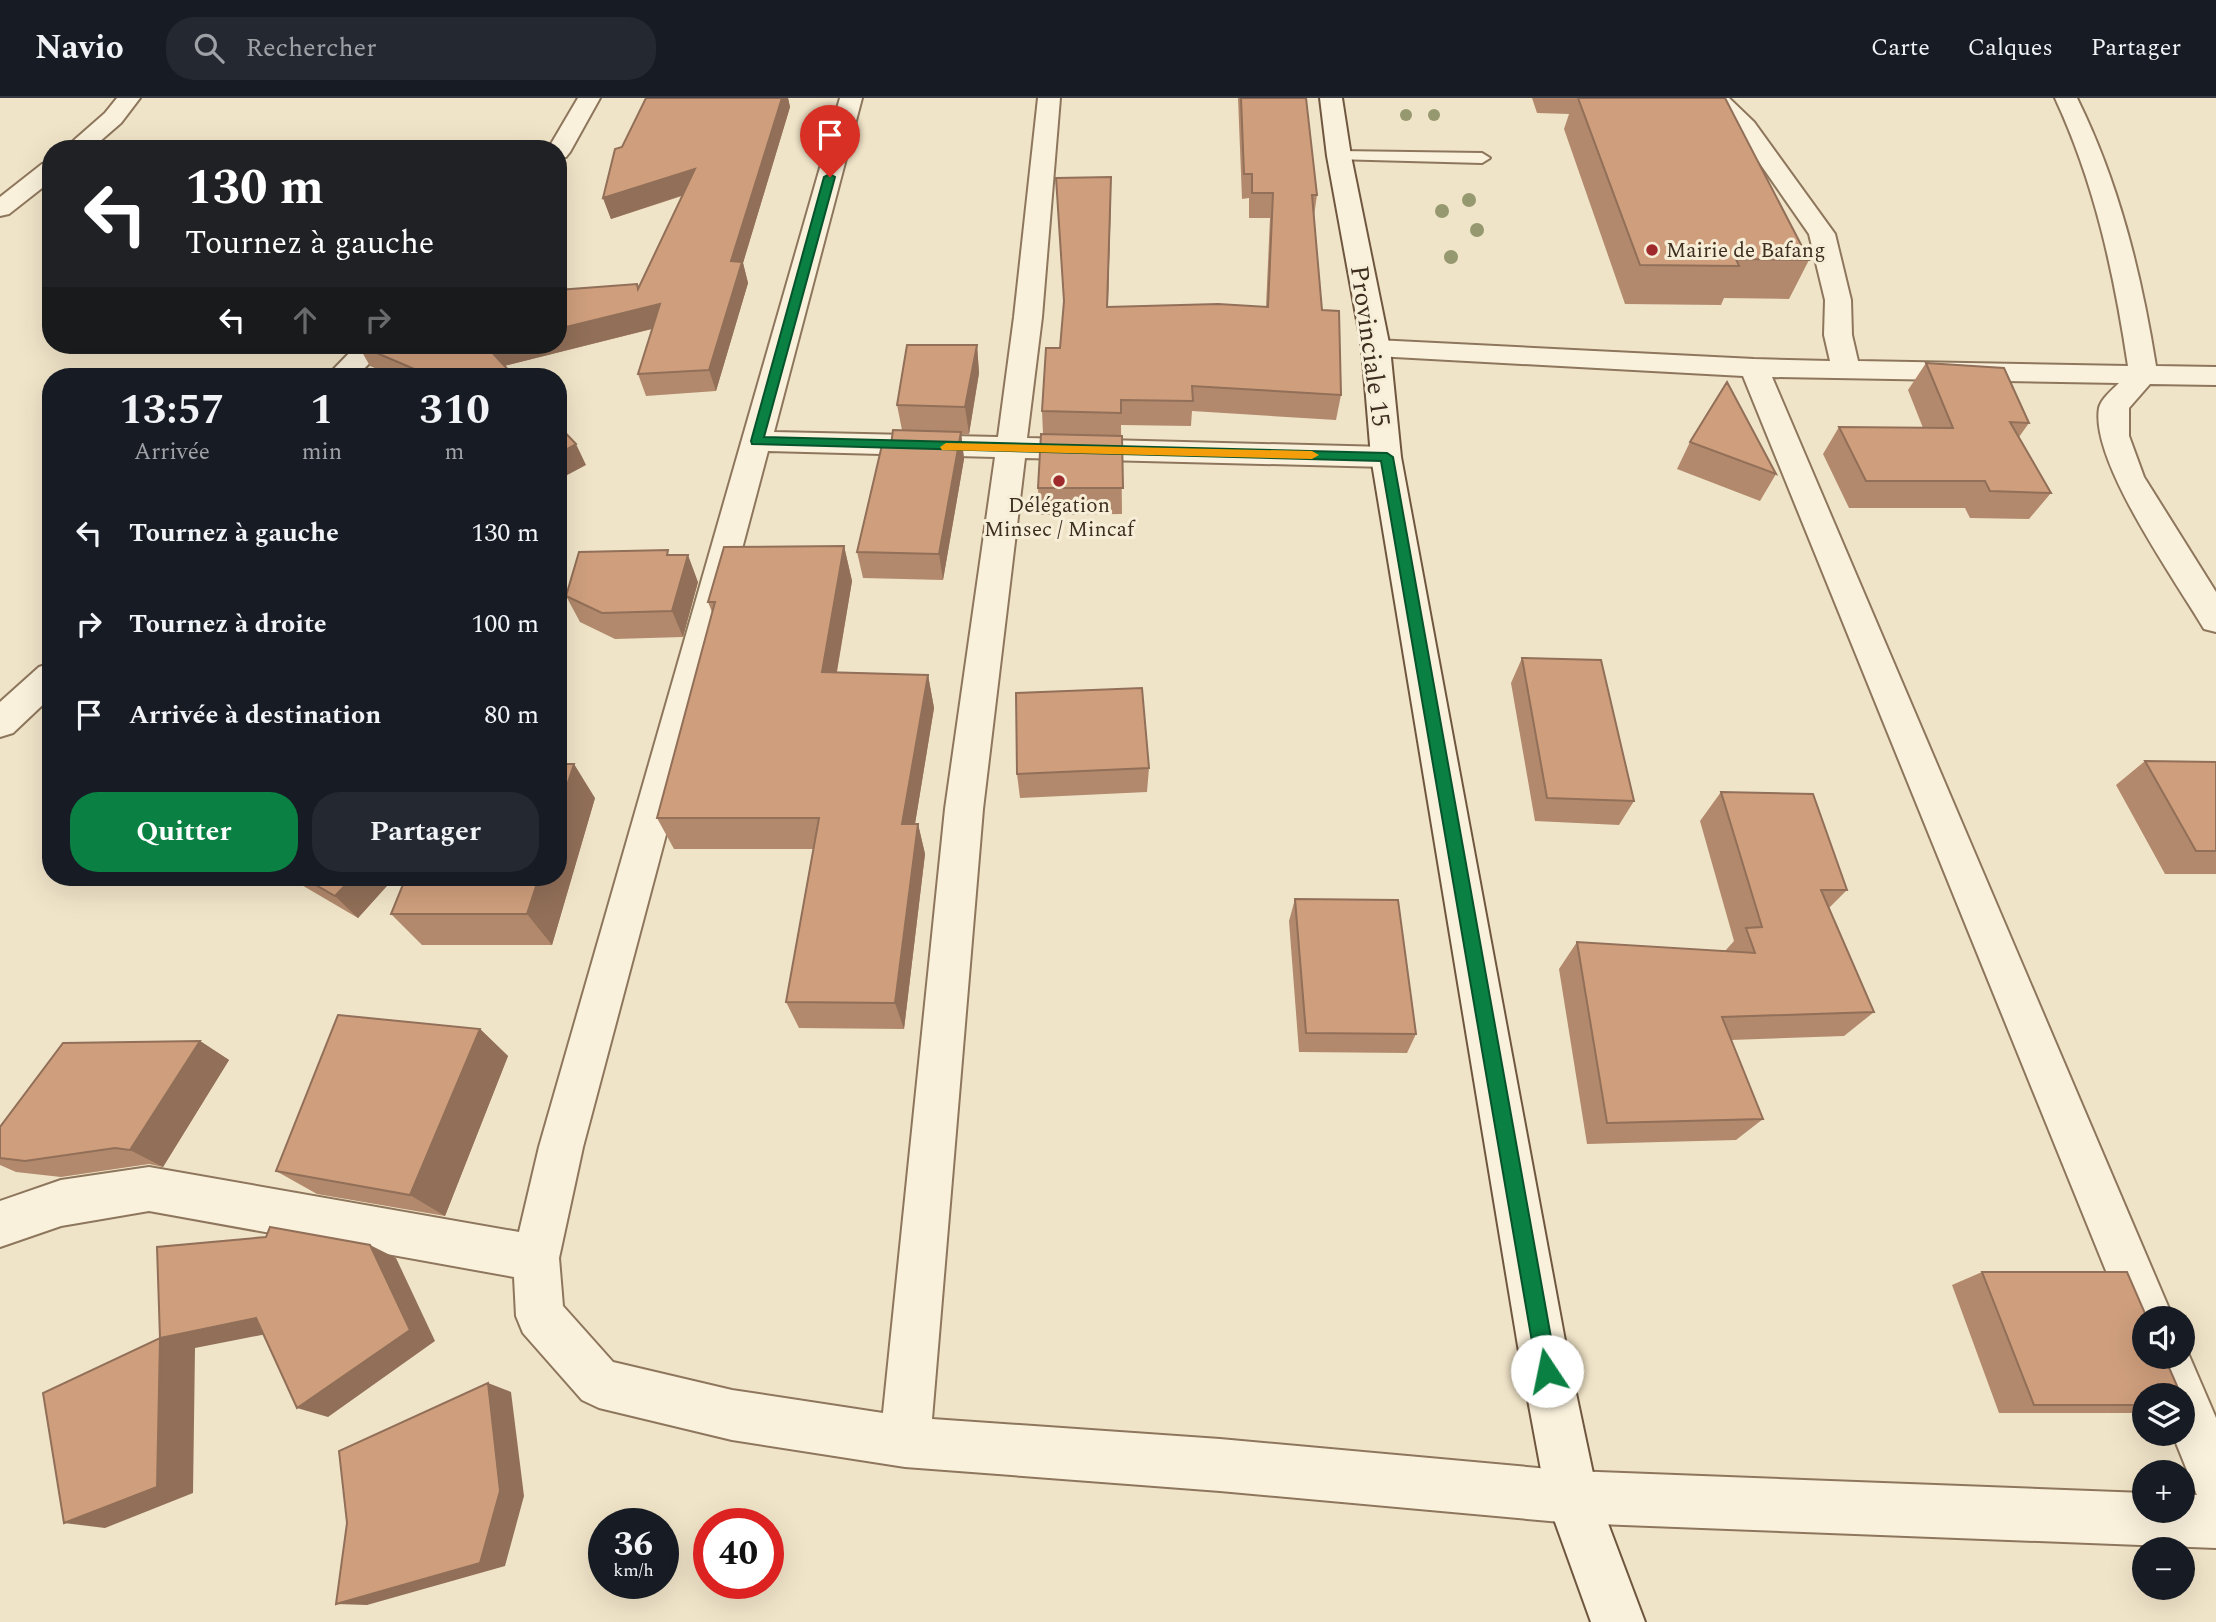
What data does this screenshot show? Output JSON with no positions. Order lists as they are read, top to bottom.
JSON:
{
  "streets": {
    "street": ["Provinciale 15"]
  },
  "places": ["Mairie de Bafang", "Délégation Minsec / Mincaf"],
  "page": {
    "header": "Navio",
    "search": "Rechercher",
    "nav": ["Carte", "Calques", "Partager"],
    "turn": ["130 m", "Tournez à gauche"],
    "eta": [
      "13:57",
      "Arrivée",
      "1",
      "min",
      "310",
      "m"
    ],
    "list": [
      {
        "name": "Tournez à gauche",
        "value": "130 m"
      },
      {
        "name": "Tournez à droite",
        "value": "100 m"
      },
      {
        "name": "Arrivée à destination",
        "value": "80 m"
      }
    ],
    "buttons": ["Quitter", "Partager"],
    "map_buttons": ["+", "−"],
    "speed": "36 km/h",
    "limit": "40"
  }
}
